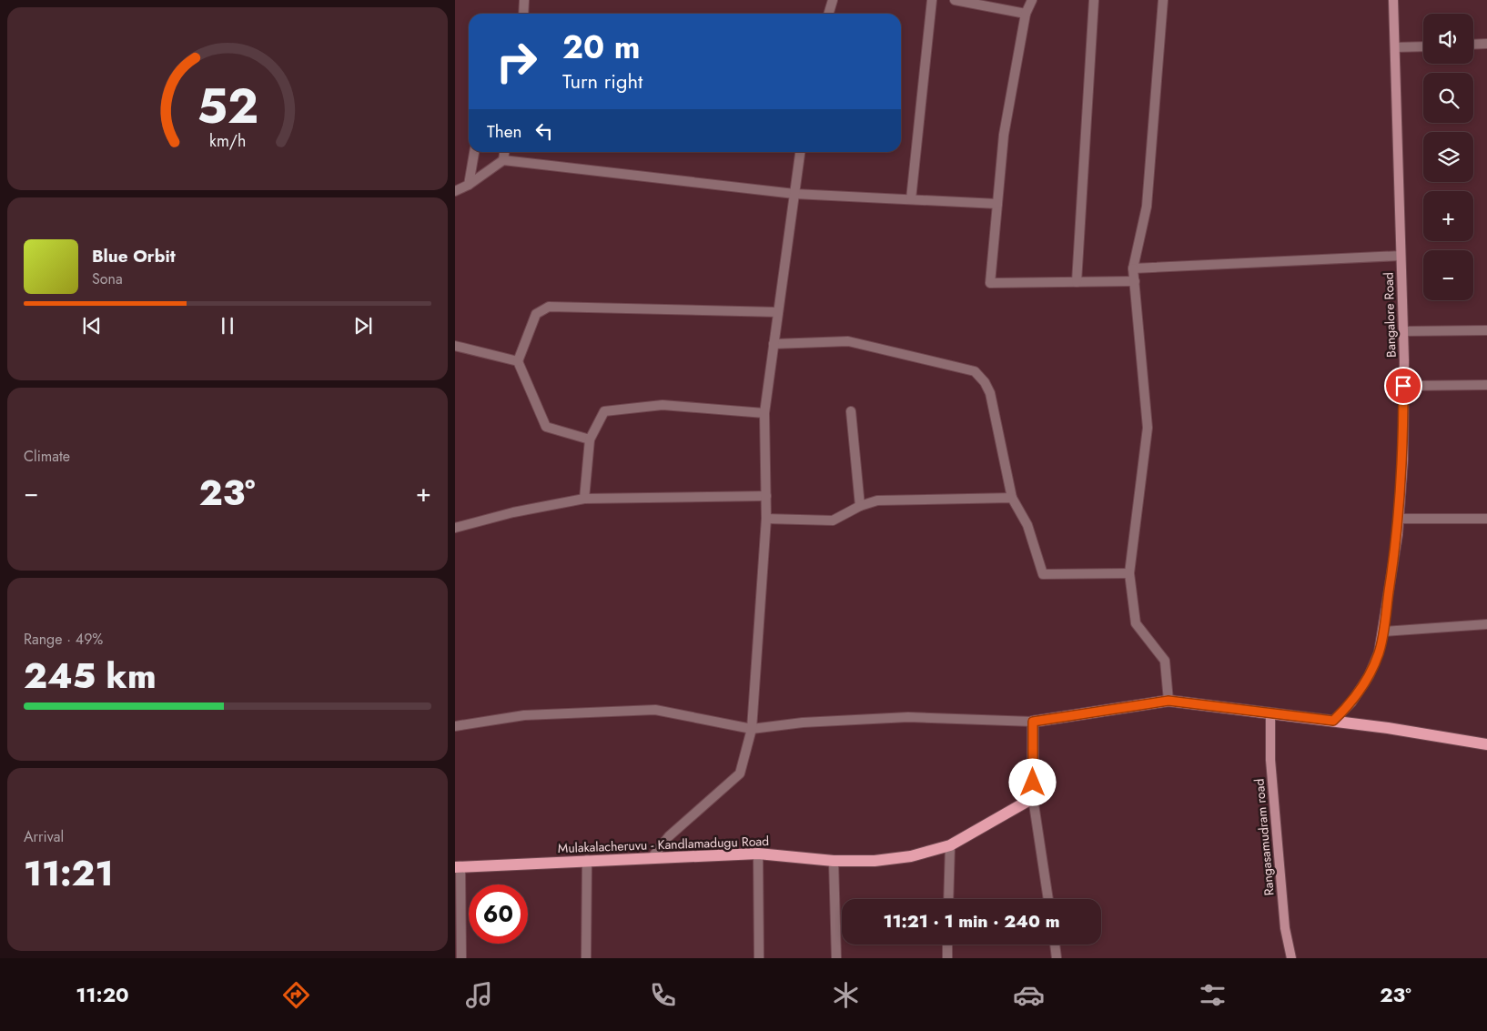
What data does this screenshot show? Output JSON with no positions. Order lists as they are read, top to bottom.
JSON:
{
  "streets": {
    "main road": ["Bangalore Road", "Rangasamudram road", "Mulakalacheruvu - Kandlamadugu Road"]
  },
  "page": {
    "map_buttons": ["+", "−"],
    "turn": ["20 m", "Turn right"],
    "then": "Then",
    "song": ["Blue Orbit", "Sona"],
    "tile": [
      "Climate",
      ["Range · 49%", "245 km"],
      ["Arrival", "11:21"]
    ],
    "heat": ["−", "23°", "+"],
    "limit": "60",
    "trip": "11:21 · 1 min · 240 m",
    "tabs": ["11:20", "23°"],
    "gauge": ["52", "km/h"]
  }
}
